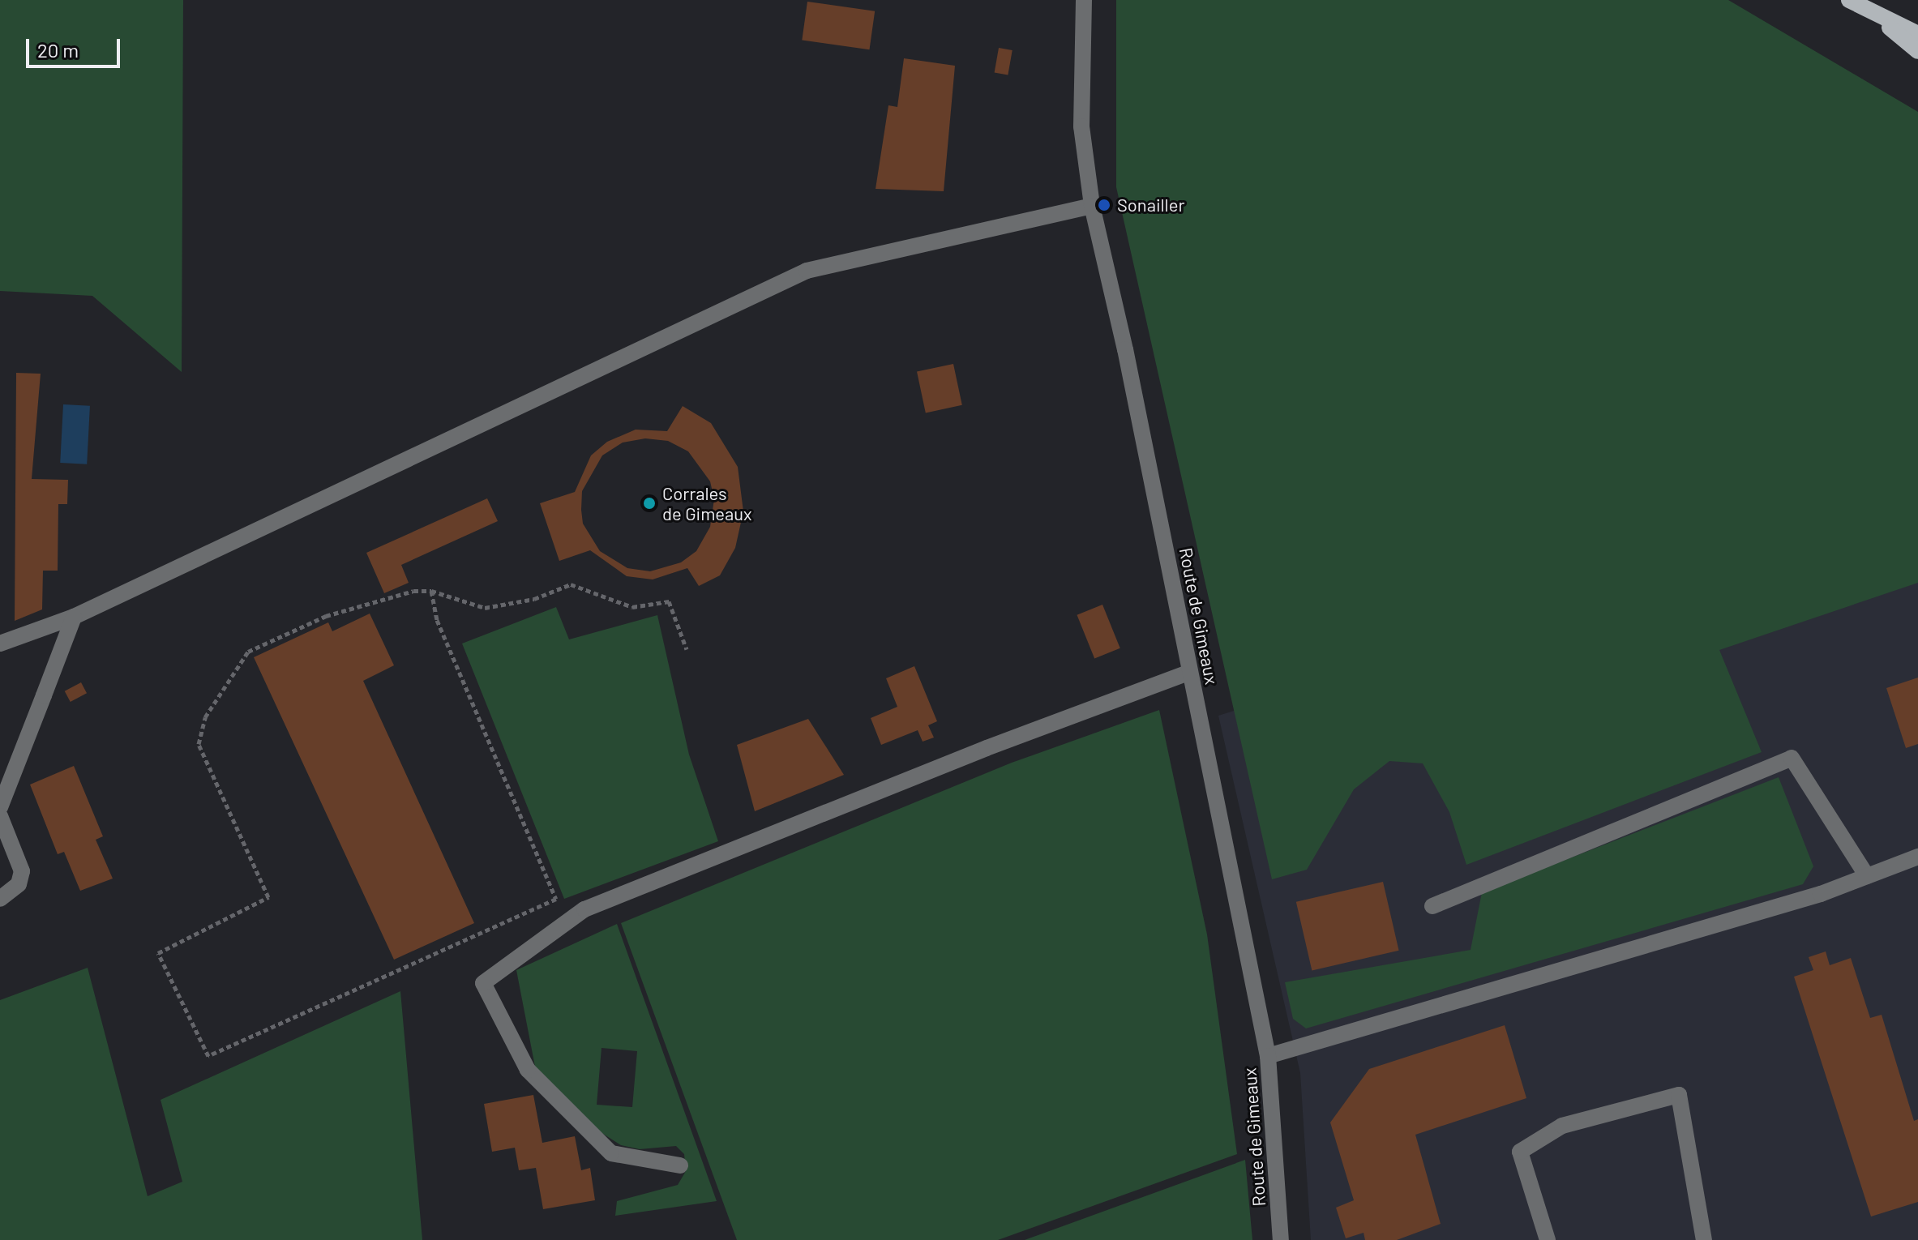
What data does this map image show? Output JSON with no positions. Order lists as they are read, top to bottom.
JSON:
{
  "streets": {
    "street": ["Route de Gimeaux"]
  },
  "places": ["Sonailler", "Corrales de Gimeaux"],
  "scale_bar": "20 m"
}
